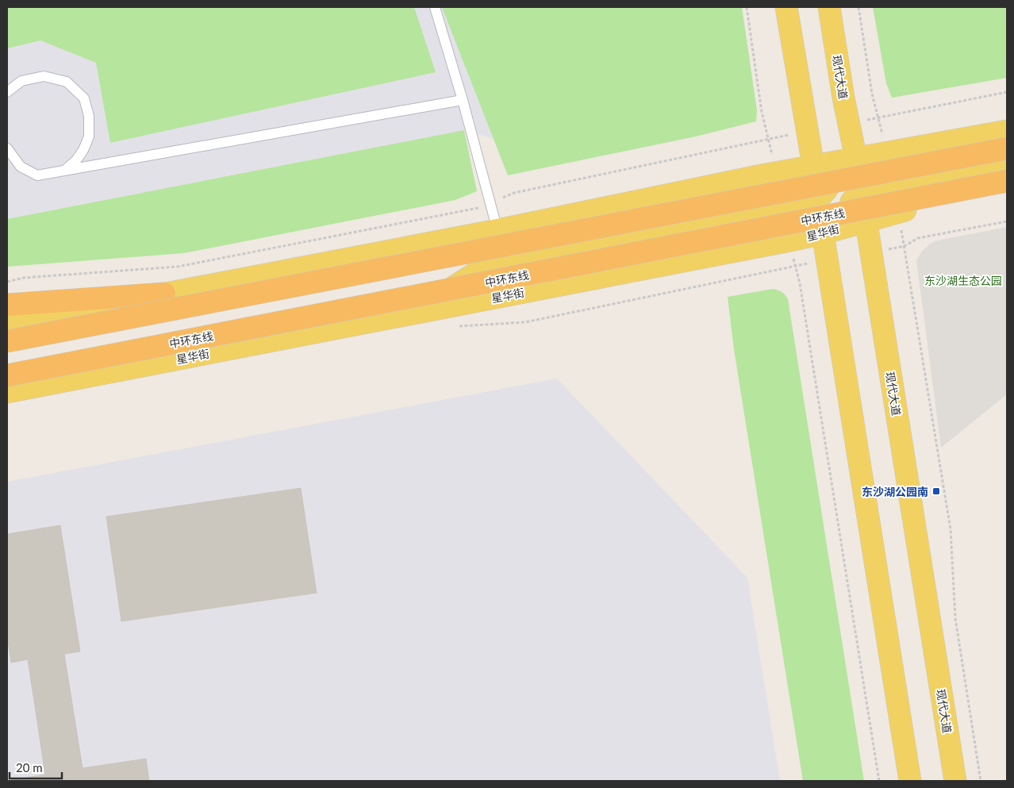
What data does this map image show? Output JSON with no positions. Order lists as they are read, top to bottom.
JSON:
{
  "streets": {
    "highway": ["中环东线"],
    "main road": ["现代大道", "星华街"]
  },
  "crossings": [
    ["现代大道", "星华街"]
  ],
  "parks": ["东沙湖生态公园"],
  "places": {
    "transit": ["东沙湖公园南"]
  },
  "scale_bar": "20 m"
}
